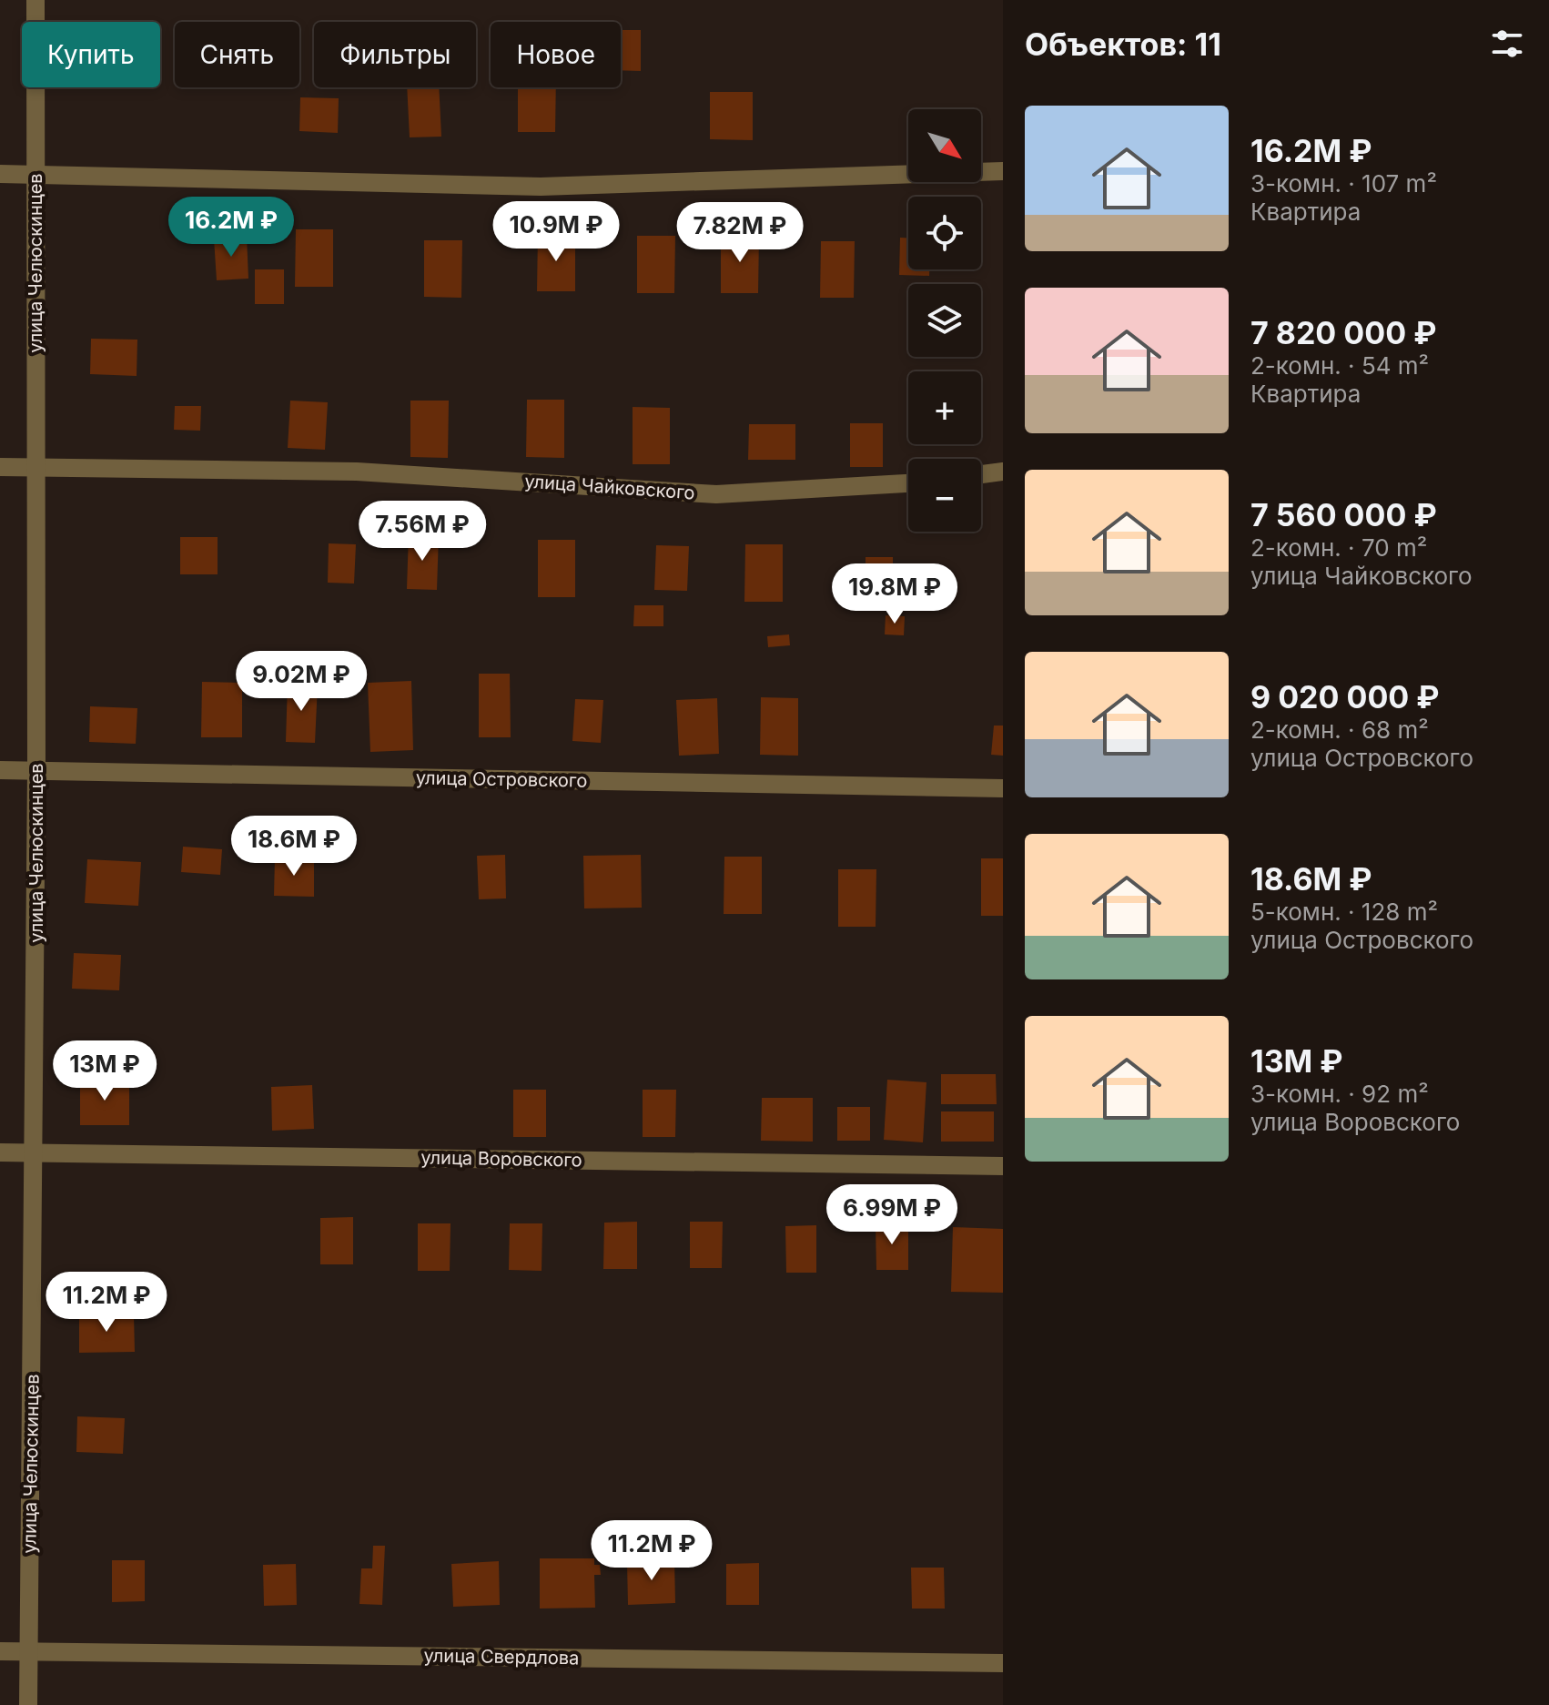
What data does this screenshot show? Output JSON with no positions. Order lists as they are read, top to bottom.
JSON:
{
  "streets": {
    "street": [
      "улица Челюскинцев",
      "улица Чайковского",
      "улица Островского",
      "улица Воровского",
      "улица Свердлова"
    ]
  },
  "crossings": [
    ["улица Челюскинцев", "улица Чайковского"],
    ["улица Челюскинцев", "улица Островского"],
    ["улица Челюскинцев", "улица Воровского"],
    ["улица Челюскинцев", "улица Свердлова"]
  ],
  "north": "bottom right",
  "page": {
    "heading": "Объектов: 11",
    "chip": [
      "Купить",
      "Снять",
      "Фильтры",
      "Новое"
    ],
    "list": [
      {
        "name": "16.2M ₽",
        "note": "3-комн. · 107 m² · Квартира"
      },
      {
        "name": "7 820 000 ₽",
        "note": "2-комн. · 54 m² · Квартира"
      },
      {
        "name": "7 560 000 ₽",
        "note": "2-комн. · 70 m² · улица Чайковского"
      },
      {
        "name": "9 020 000 ₽",
        "note": "2-комн. · 68 m² · улица Островского"
      },
      {
        "name": "18.6M ₽",
        "note": "5-комн. · 128 m² · улица Островского"
      },
      {
        "name": "13M ₽",
        "note": "3-комн. · 92 m² · улица Воровского"
      }
    ],
    "map_buttons": ["+", "−"],
    "price": [
      "16.2M ₽",
      "10.9M ₽",
      "7.82M ₽",
      "7.56M ₽",
      "19.8M ₽",
      "9.02M ₽",
      "18.6M ₽",
      "13M ₽",
      "6.99M ₽",
      "11.2M ₽",
      "11.2M ₽"
    ]
  }
}
